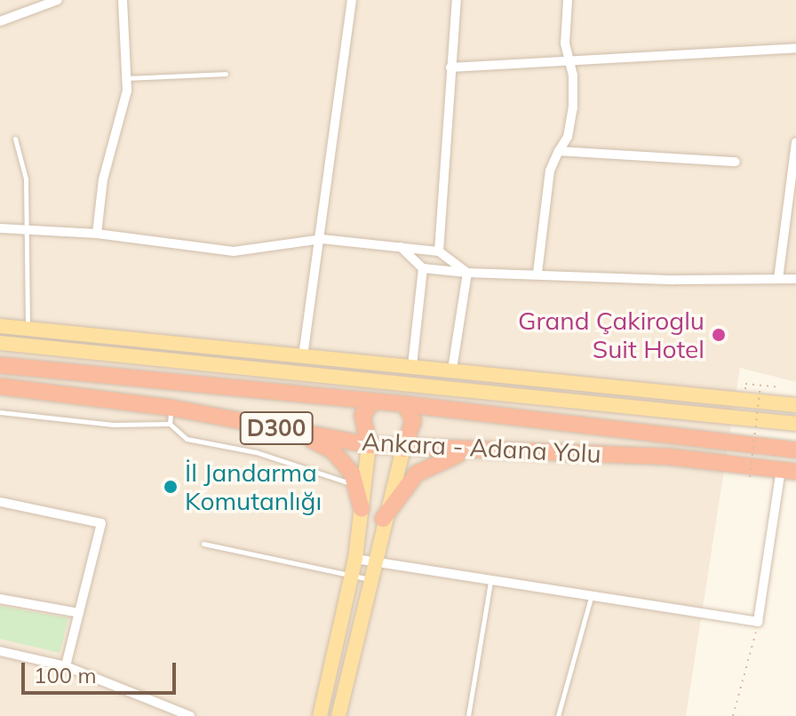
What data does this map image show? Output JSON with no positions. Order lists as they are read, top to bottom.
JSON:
{
  "streets": {
    "highway": ["D300", "Ankara - Adana Yolu"]
  },
  "places": ["Grand Çakiroglu Suit Hotel", "İl Jandarma Komutanlığı"],
  "scale_bar": "100 m"
}
